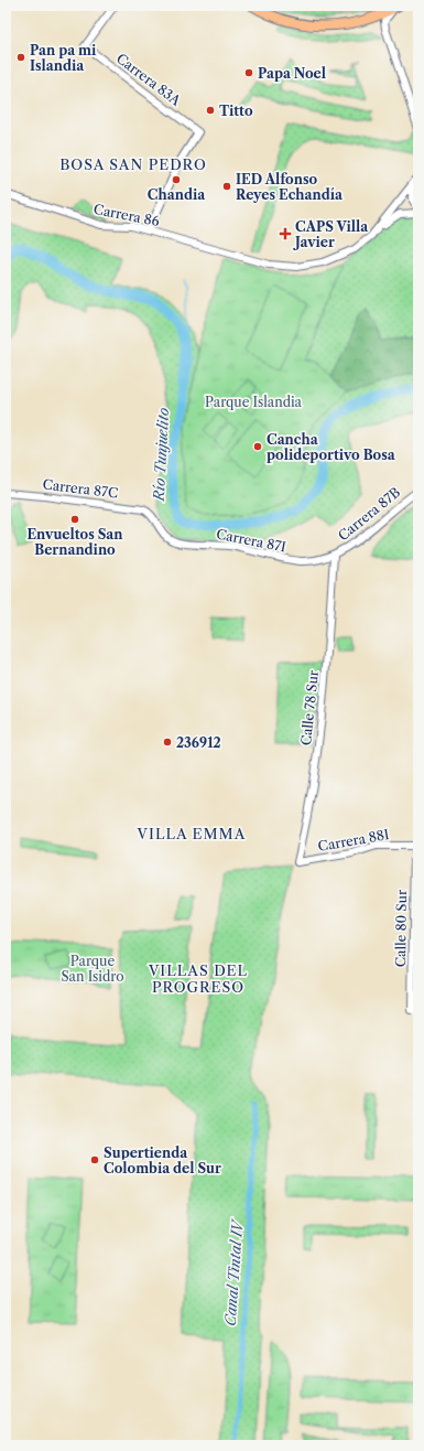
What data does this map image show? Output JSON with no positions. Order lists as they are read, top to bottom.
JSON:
{
  "streets": {
    "street": [
      "Carrera 83A",
      "Carrera 86",
      "Carrera 87C",
      "Carrera 87B",
      "Carrera 87I",
      "Calle 78 Sur",
      "Carrera 88I",
      "Calle 80 Sur"
    ]
  },
  "crossings": [
    ["Carrera 83A", "Carrera 86"],
    ["Carrera 87C", "Carrera 87I"],
    ["Carrera 87B", "Carrera 87I"],
    ["Carrera 87B", "Calle 78 Sur"],
    ["Carrera 87I", "Calle 78 Sur"],
    ["Calle 78 Sur", "Carrera 88I"],
    ["Carrera 88I", "Calle 80 Sur"]
  ],
  "districts": ["BOSA SAN PEDRO", "VILLA EMMA", "VILLAS DEL PROGRESO"],
  "water": ["Río Tunjuelito", "Canal Tintal IV"],
  "parks": ["Parque Islandia", "Parque San Isidro"],
  "places": {
    "other": [
      "Pan pa mi Islandia",
      "Papa Noel",
      "Titto",
      "Chandia",
      "IED Alfonso Reyes Echandía",
      "Cancha polideportivo Bosa",
      "Envueltos San Bernandino",
      "236912",
      "Supertienda Colombia del Sur"
    ],
    "health": ["CAPS Villa Javier"]
  }
}
